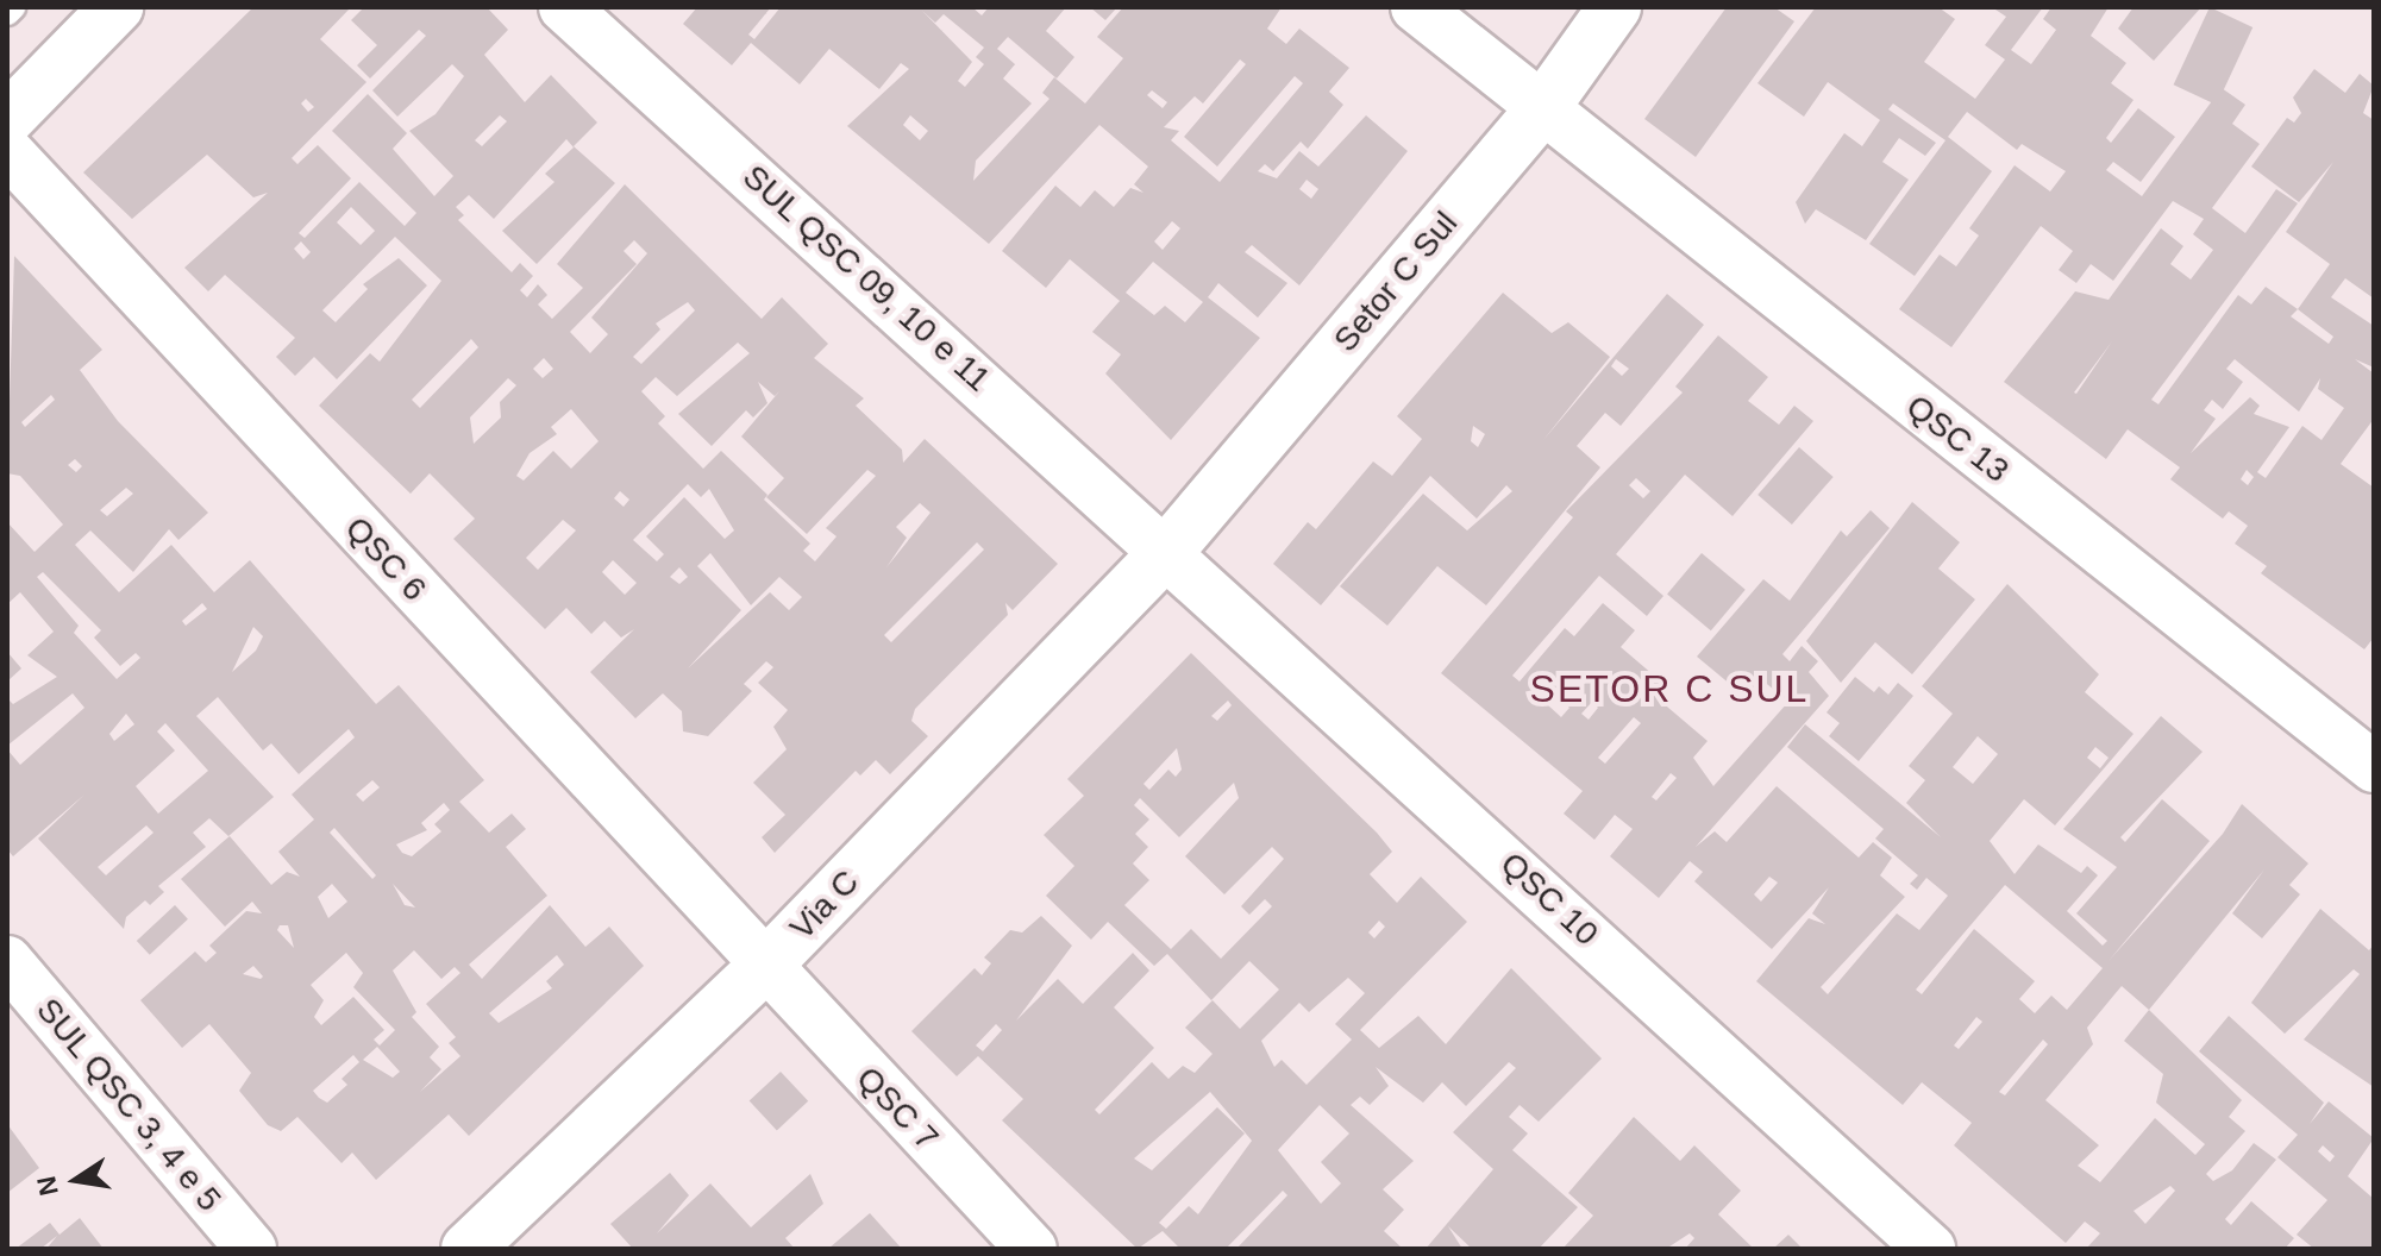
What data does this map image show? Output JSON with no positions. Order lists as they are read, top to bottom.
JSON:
{
  "streets": {
    "street": [
      "SUL QSC 09, 10 e 11",
      "Setor C Sul",
      "QSC 13",
      "QSC 6",
      "QSC 10",
      "Via C",
      "SUL QSC 3, 4 e 5",
      "QSC 7"
    ]
  },
  "crossings": [
    ["SUL QSC 09, 10 e 11", "Setor C Sul"],
    ["SUL QSC 09, 10 e 11", "QSC 10"],
    ["SUL QSC 09, 10 e 11", "Via C"],
    ["Setor C Sul", "QSC 13"],
    ["Setor C Sul", "QSC 10"],
    ["Setor C Sul", "Via C"],
    ["QSC 6", "Via C"],
    ["QSC 6", "QSC 7"],
    ["QSC 10", "Via C"],
    ["Via C", "QSC 7"]
  ],
  "districts": ["SETOR C SUL"],
  "north": "left"
}
